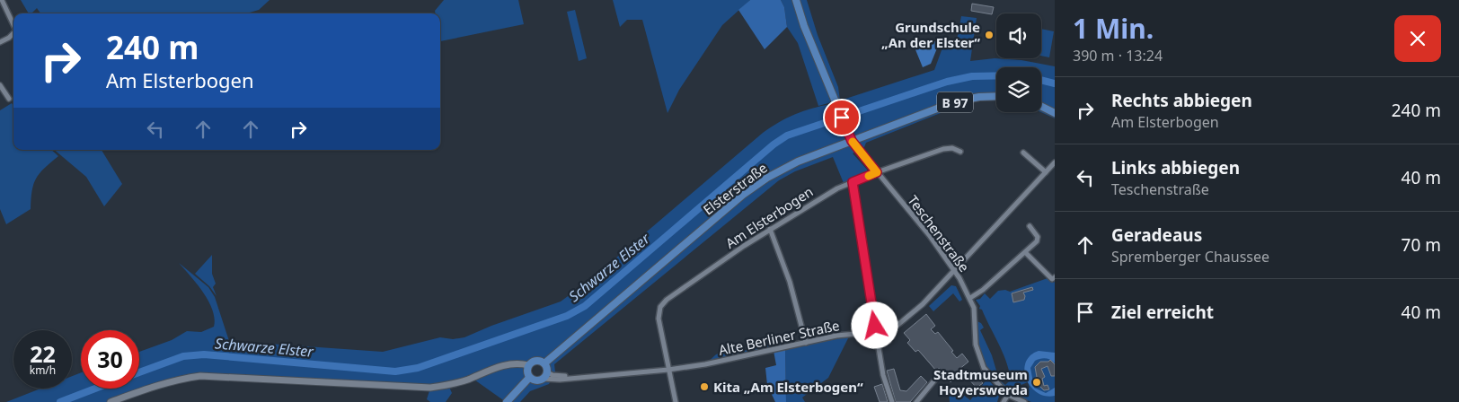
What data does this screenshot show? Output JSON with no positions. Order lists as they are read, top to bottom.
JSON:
{
  "streets": {
    "main road": ["B 97", "Elsterstraße"],
    "street": ["Am Elsterbogen", "Teschenstraße", "Alte Berliner Straße"]
  },
  "crossings": [
    ["Elsterstraße", "Teschenstraße"],
    ["Elsterstraße", "Alte Berliner Straße"],
    ["Am Elsterbogen", "Teschenstraße"],
    ["Am Elsterbogen", "Alte Berliner Straße"],
    ["Teschenstraße", "Alte Berliner Straße"]
  ],
  "water": ["Schwarze Elster"],
  "places": ["Grundschule „An der Elster“", "Stadtmuseum Hoyerswerda", "Kita „Am Elsterbogen“"],
  "page": {
    "heading": ["1 Min.", "390 m · 13:24"],
    "turn": ["240 m", "Am Elsterbogen"],
    "list": [
      {
        "name": "Rechts abbiegen",
        "note": "Am Elsterbogen",
        "value": "240 m"
      },
      {
        "name": "Links abbiegen",
        "note": "Teschenstraße",
        "value": "40 m"
      },
      {
        "name": "Geradeaus",
        "note": "Spremberger Chaussee",
        "value": "70 m"
      },
      {
        "name": "Ziel erreicht",
        "value": "40 m"
      }
    ],
    "speed": "22 km/h",
    "limit": "30"
  }
}
